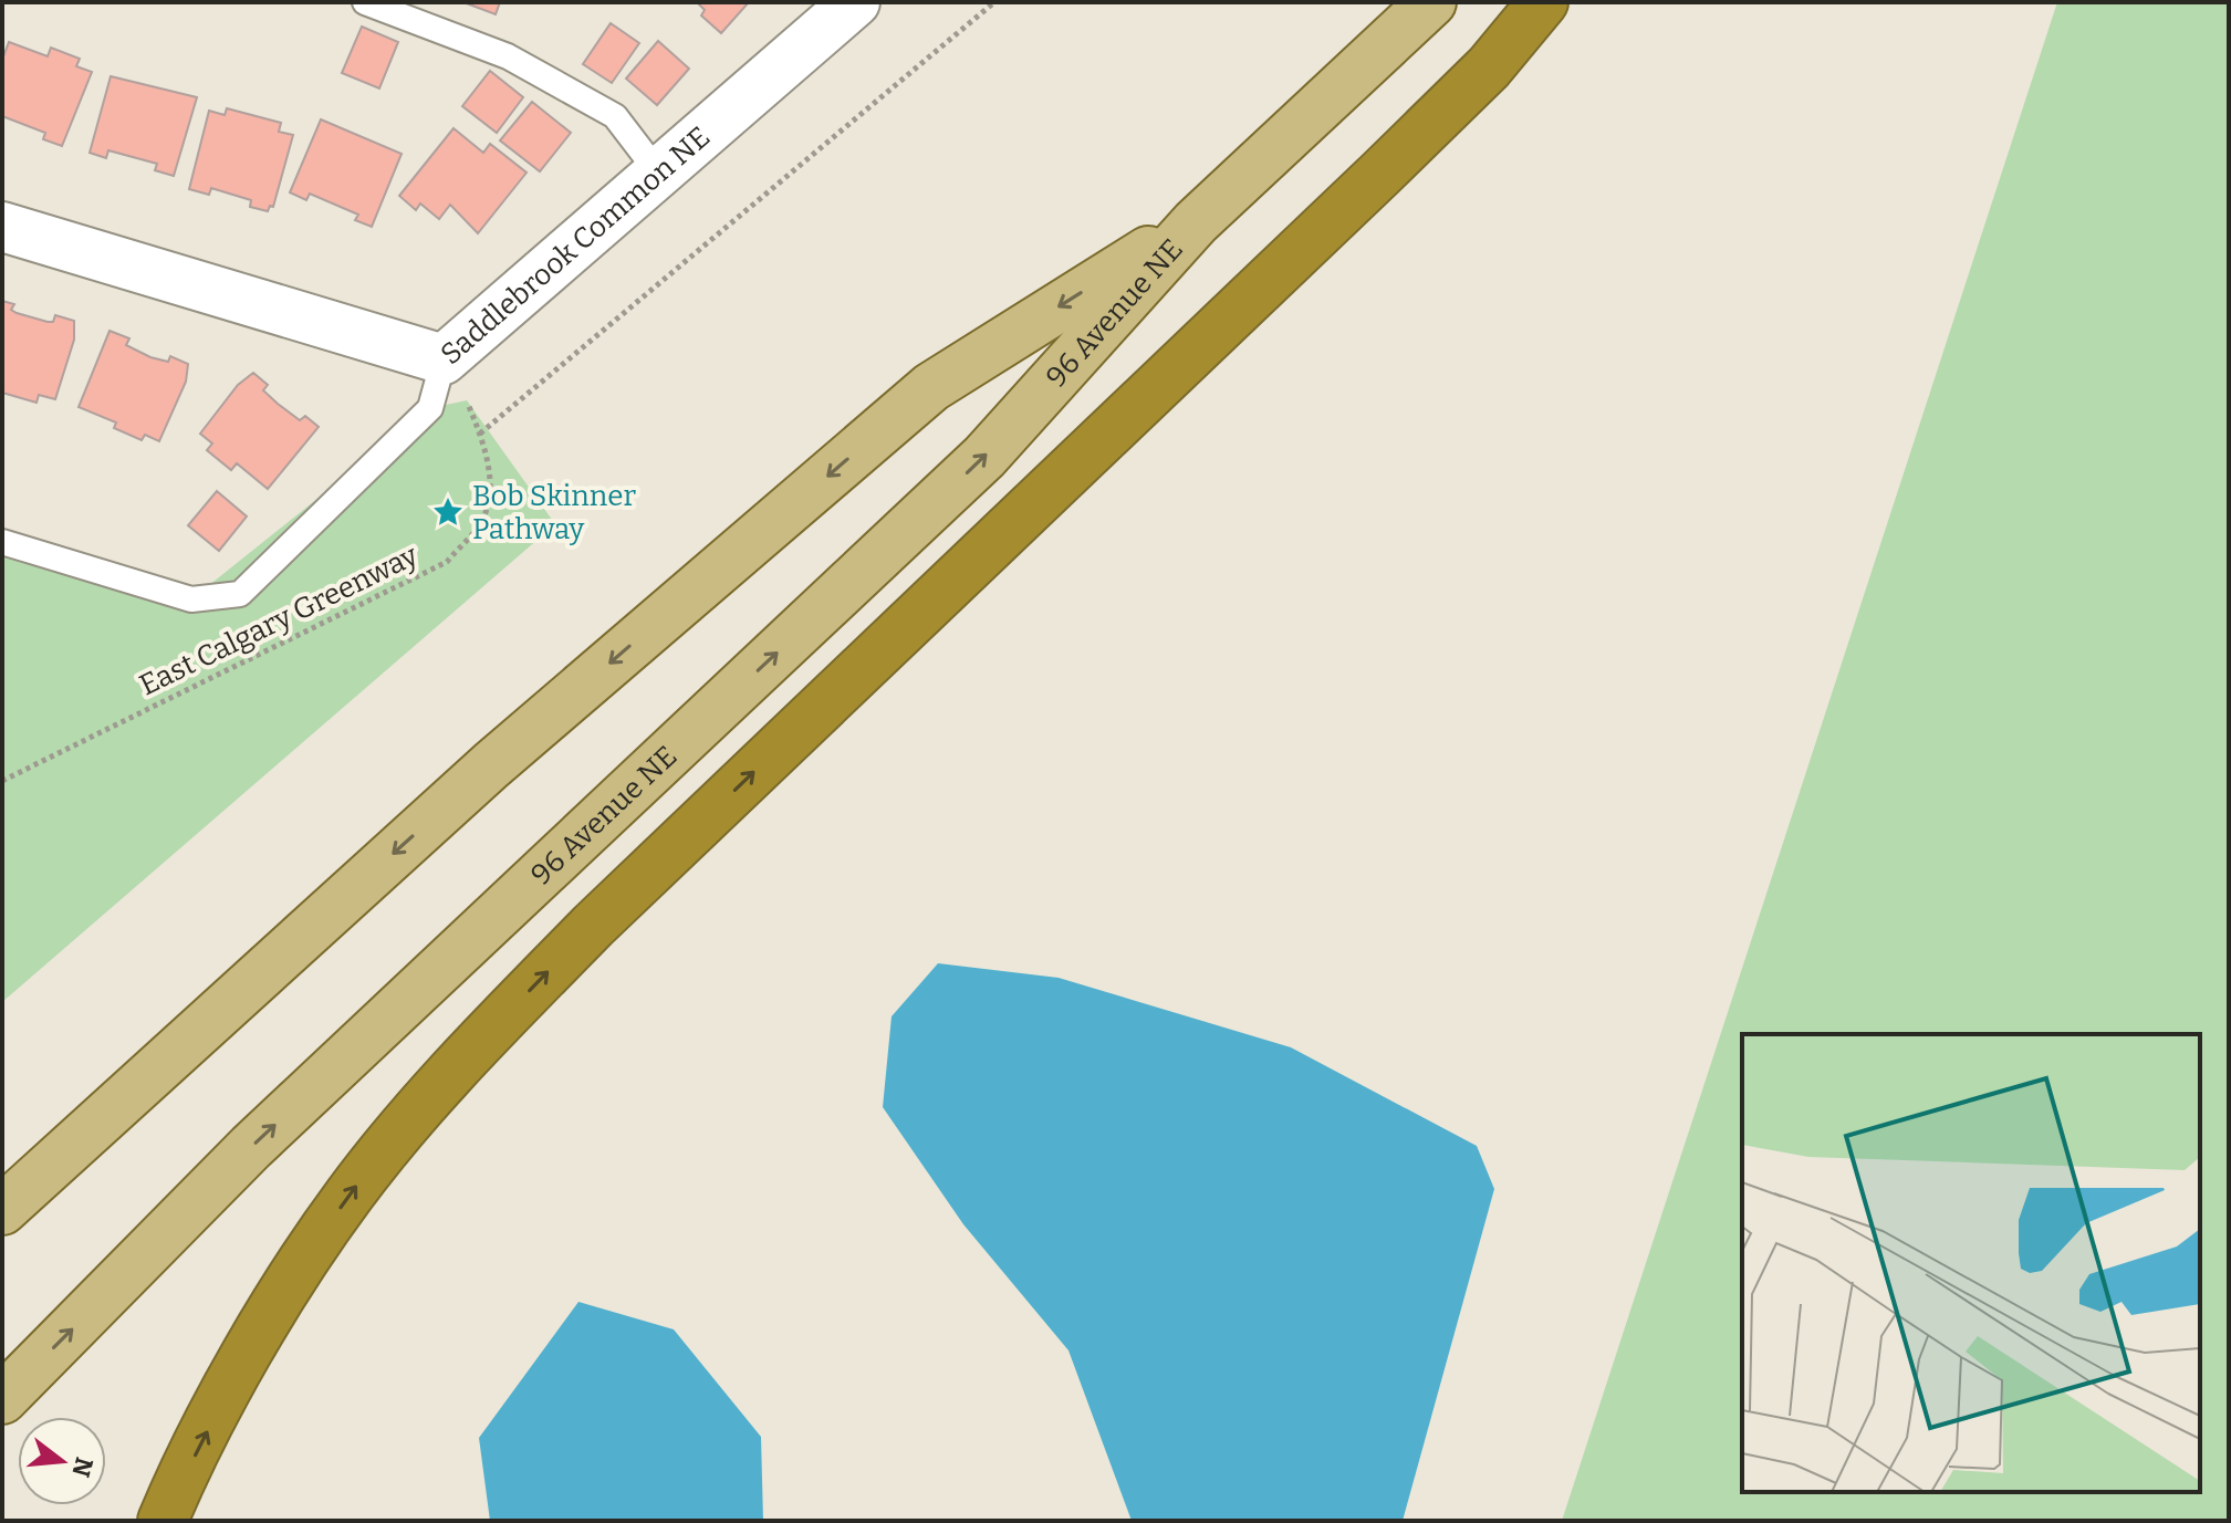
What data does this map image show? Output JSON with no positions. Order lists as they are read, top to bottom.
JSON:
{
  "streets": {
    "main road": ["96 Avenue NE"],
    "street": ["Saddlebrook Common NE"],
    "path": ["East Calgary Greenway"]
  },
  "places": {
    "place": ["Bob Skinner Pathway"]
  },
  "north": "right"
}
